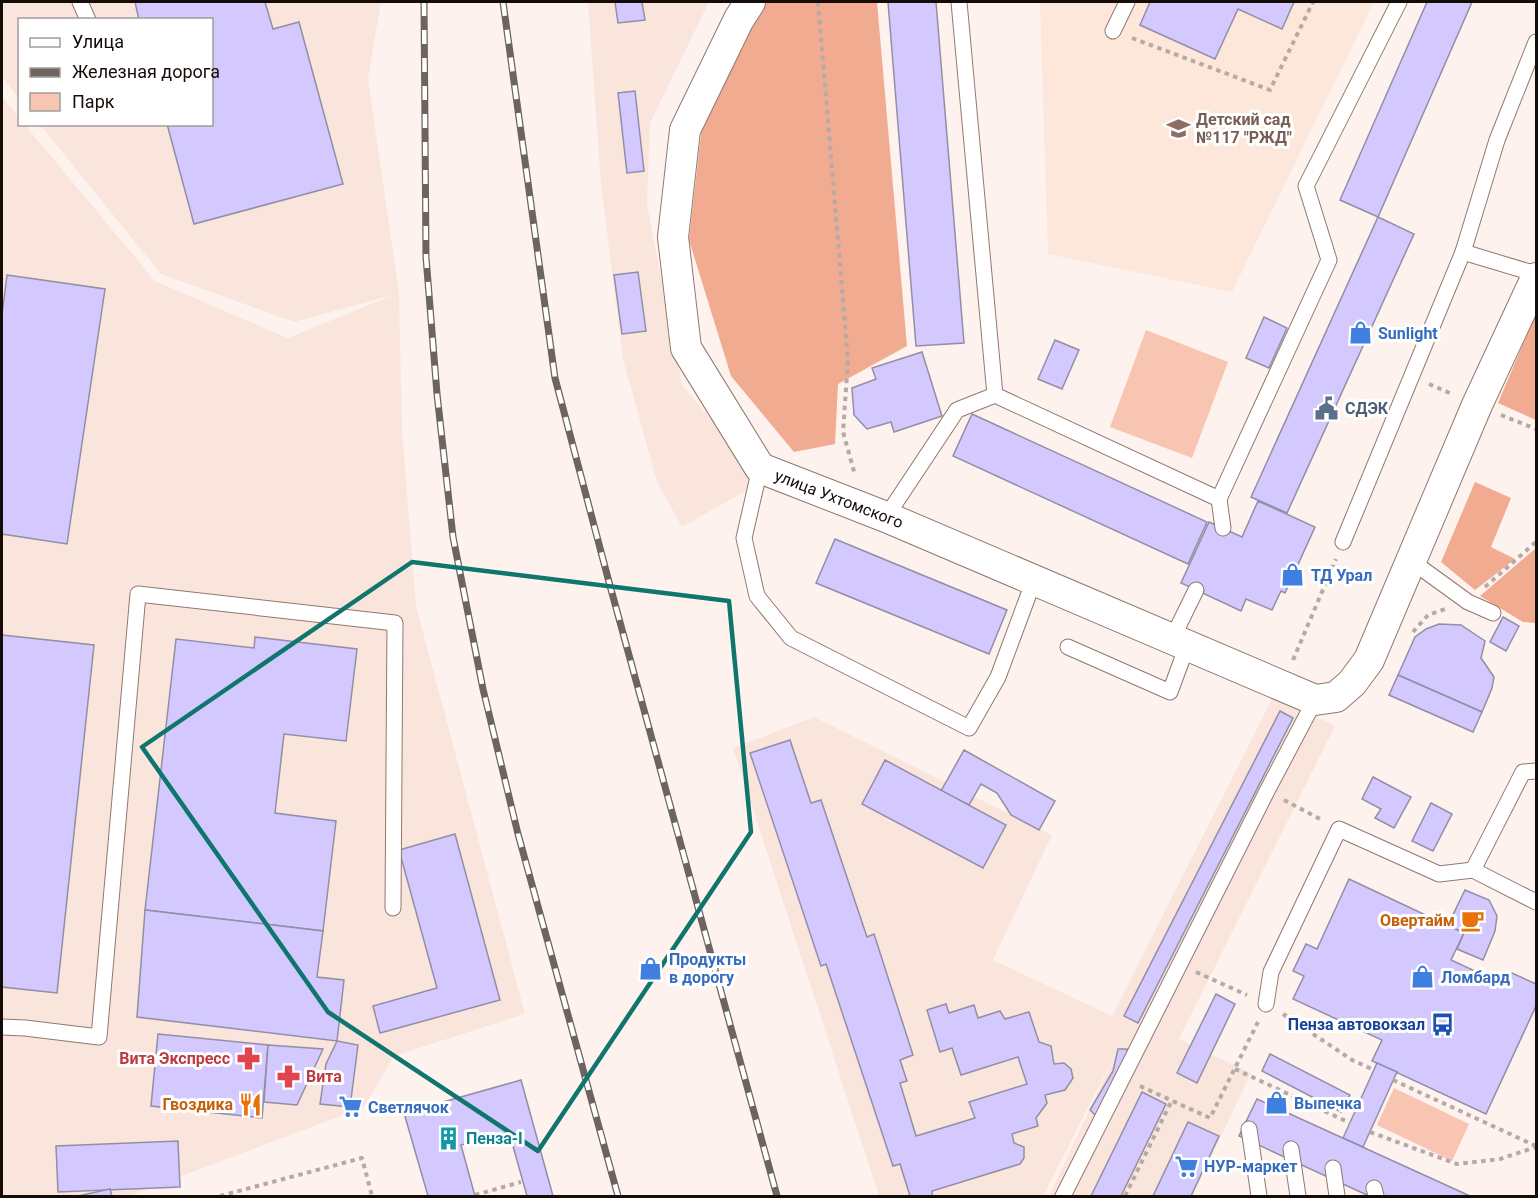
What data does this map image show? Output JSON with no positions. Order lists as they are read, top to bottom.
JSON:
{
  "streets": {
    "street": ["улица Ухтомского"]
  },
  "places": {
    "school or university": ["Детский сад №117 \"РЖД\""],
    "shop": [
      "Sunlight",
      "ТД Урал",
      "Продукты в дорогу",
      "Ломбард",
      "Выпечка"
    ],
    "public building": ["СДЭК"],
    "cafe": ["Овертайм"],
    "bus stop": ["Пенза автовокзал"],
    "pharmacy": ["Вита Экспресс", "Вита"],
    "restaurant": ["Гвоздика"],
    "supermarket": ["Светлячок", "НУР-маркет"],
    "building": ["Пенза-I"]
  },
  "legend": ["Улица", "Железная дорога", "Парк"]
}
